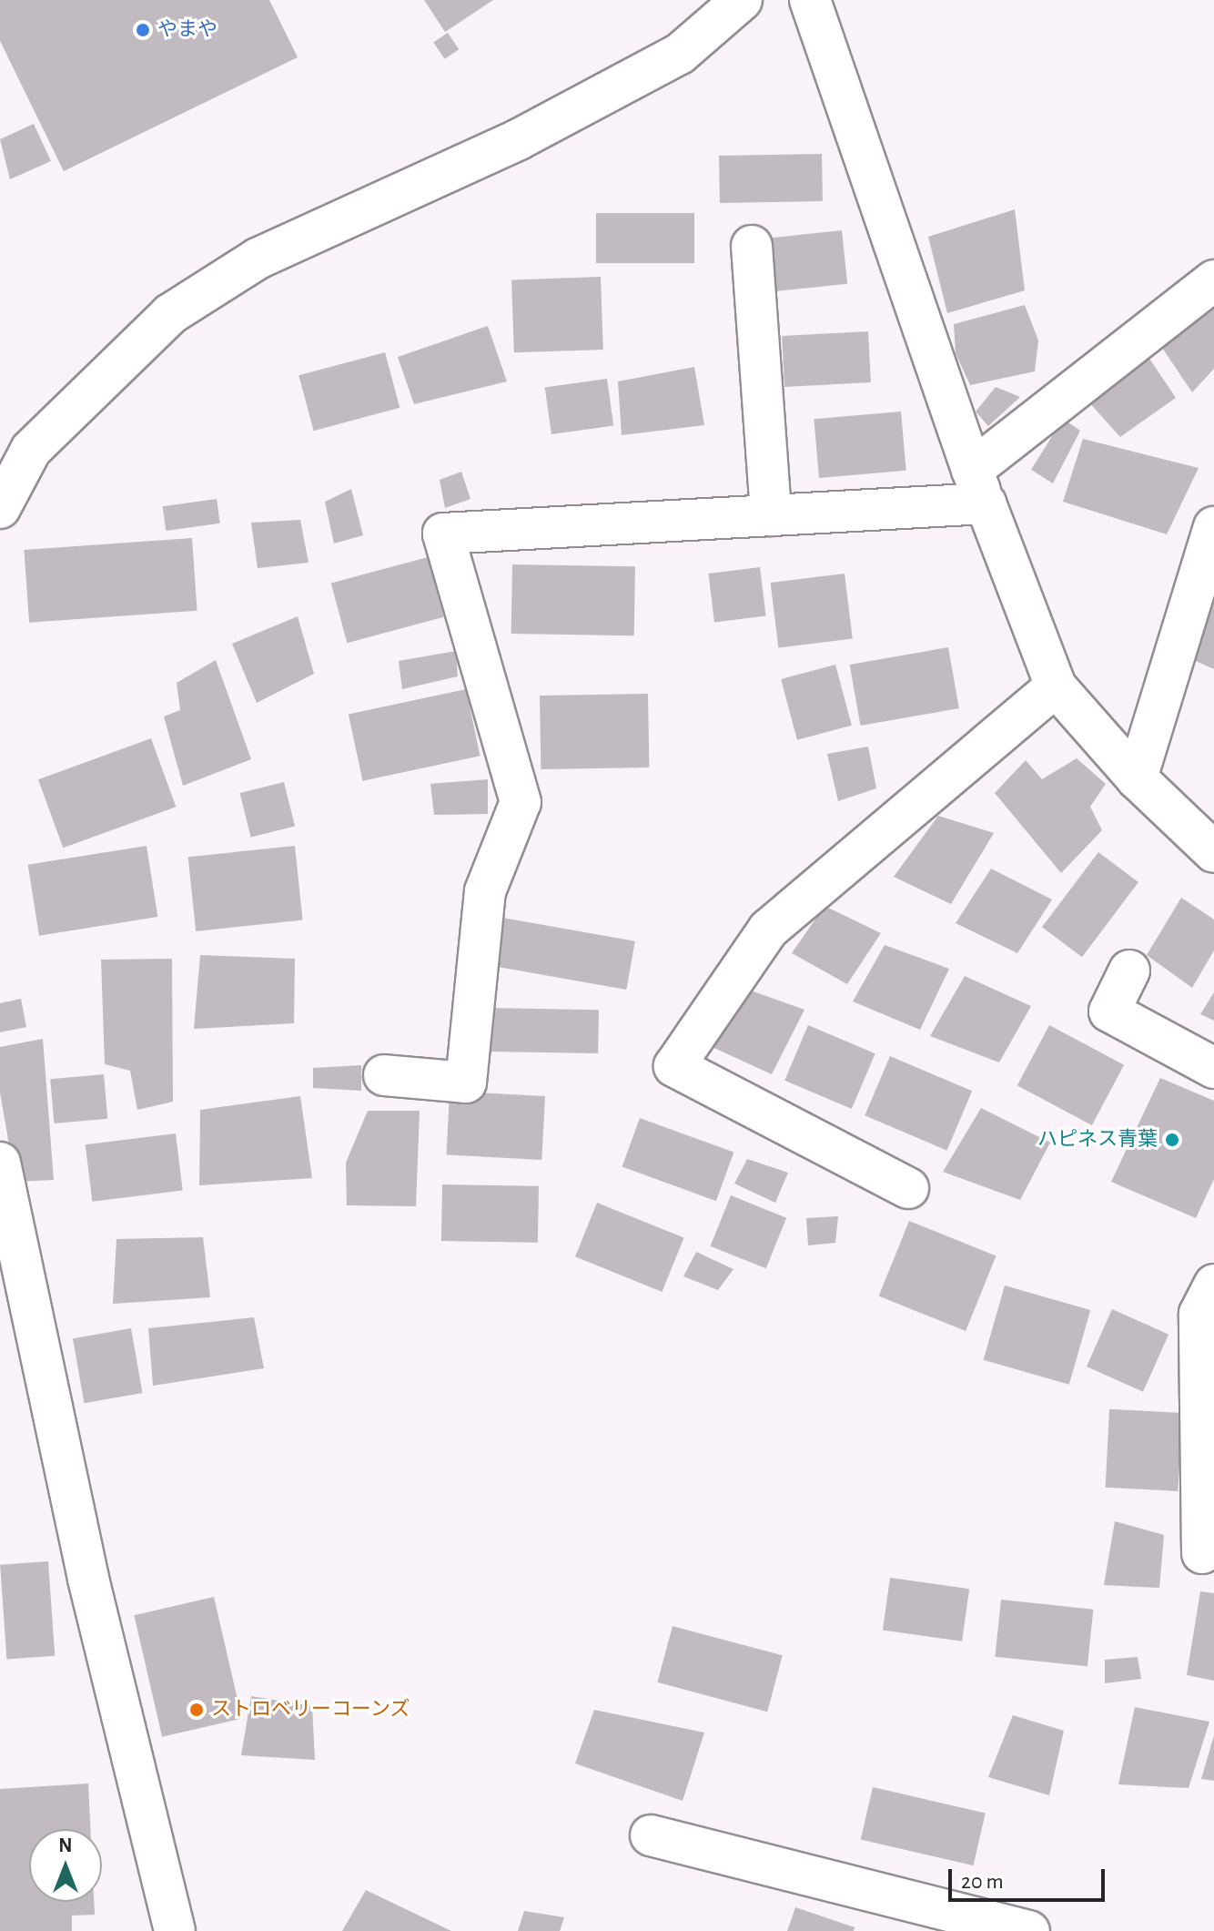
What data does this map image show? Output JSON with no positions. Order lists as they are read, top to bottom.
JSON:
{
  "places": ["やまや", "ハピネス青葉", "ストロベリーコーンズ"],
  "scale_bar": "20 m",
  "north": "top"
}
